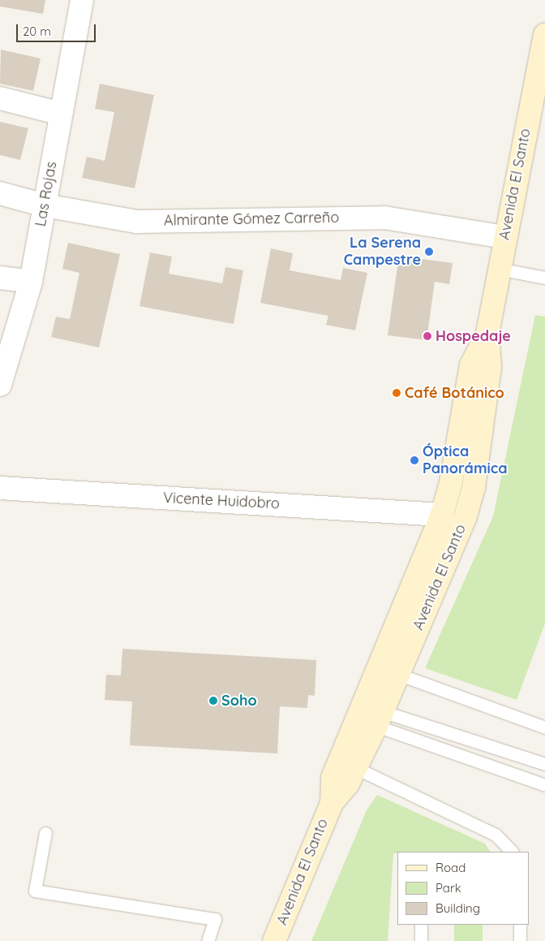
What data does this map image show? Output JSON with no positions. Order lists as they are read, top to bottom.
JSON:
{
  "streets": {
    "main road": ["Avenida El Santo"],
    "street": ["Las Rojas", "Almirante Gómez Carreño", "Vicente Huidobro"]
  },
  "crossings": [
    ["Avenida El Santo", "Almirante Gómez Carreño"],
    ["Avenida El Santo", "Vicente Huidobro"],
    ["Las Rojas", "Almirante Gómez Carreño"]
  ],
  "places": [
    "La Serena Campestre",
    "Hospedaje",
    "Café Botánico",
    "Óptica Panorámica",
    "Soho"
  ],
  "legend": ["Road", "Park", "Building"],
  "scale_bar": "20 m"
}
